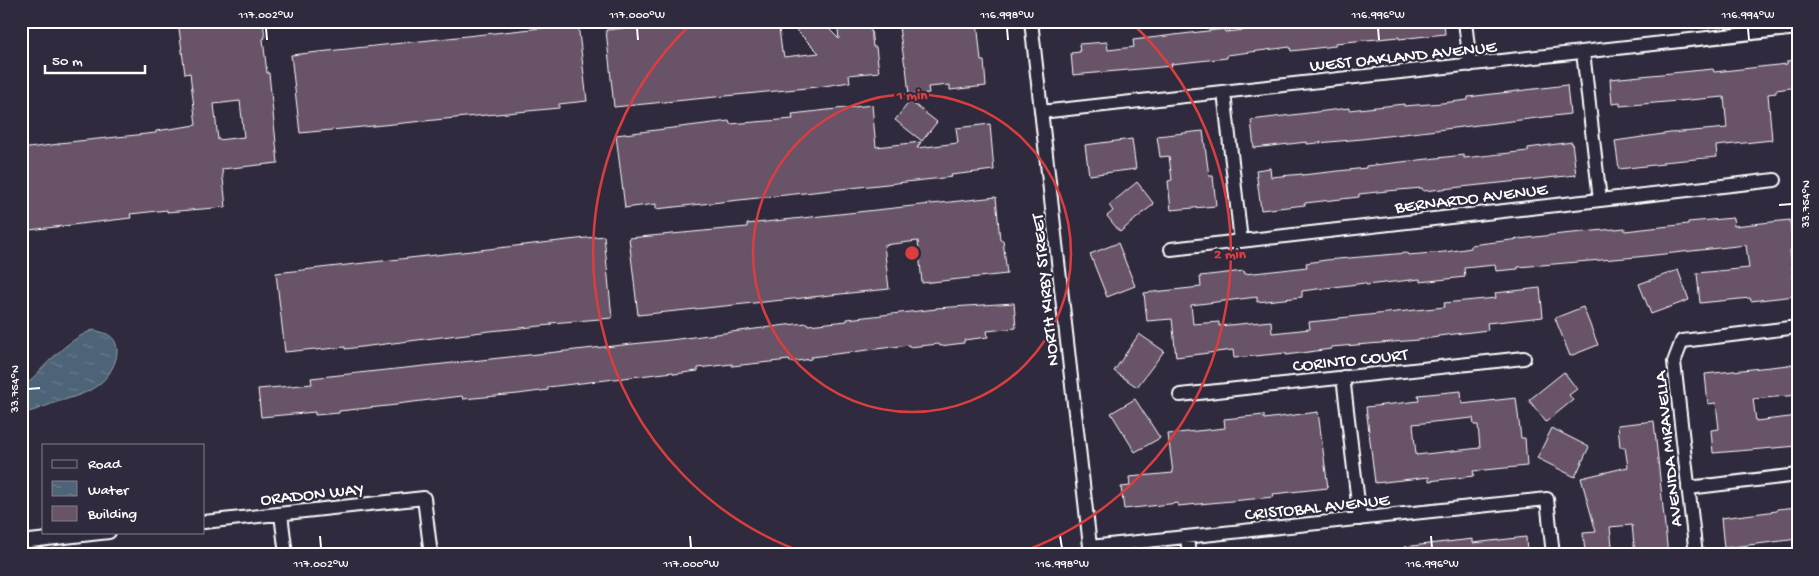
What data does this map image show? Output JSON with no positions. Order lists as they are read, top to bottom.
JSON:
{
  "streets": {
    "street": [
      "WEST OAKLAND AVENUE",
      "BERNARDO AVENUE",
      "NORTH KIRBY STREET",
      "CORINTO COURT",
      "AVENIDA MIRAVELLA",
      "ORADON WAY",
      "CRISTOBAL AVENUE"
    ]
  },
  "crossings": [
    ["WEST OAKLAND AVENUE", "NORTH KIRBY STREET"],
    ["NORTH KIRBY STREET", "CRISTOBAL AVENUE"]
  ],
  "legend": ["Road", "Water", "Building"],
  "scale_bar": "50 m",
  "coordinates": [
    "117.002°W",
    "117.000°W",
    "116.998°W",
    "116.996°W",
    "116.994°W",
    "33.754°N"
  ],
  "rings": ["1 min", "2 min"]
}
